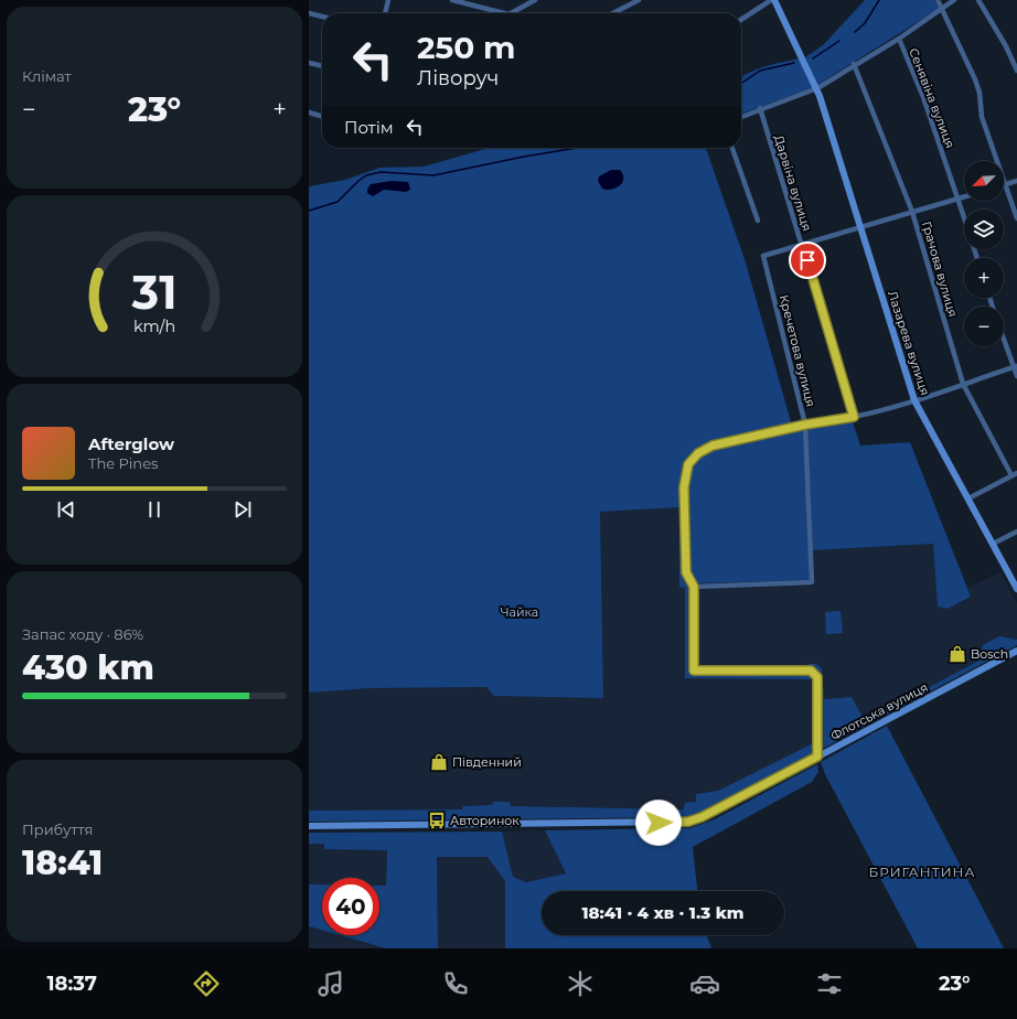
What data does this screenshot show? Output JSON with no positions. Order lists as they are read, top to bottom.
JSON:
{
  "streets": {
    "street": [
      "Сенявіна вулиця",
      "Дарвіна вулиця",
      "Грачова вулиця",
      "Лазарева вулиця",
      "Кречетова вулиця",
      "Флотська вулиця"
    ]
  },
  "crossings": [
    ["Дарвіна вулиця", "Кречетова вулиця"]
  ],
  "districts": ["БРИГАНТИНА"],
  "parks": ["Чайка"],
  "places": {
    "shop": ["Bosch", "Південний"],
    "bus stop": ["Авторинок"]
  },
  "north": "bottom left",
  "page": {
    "tile": [
      "Клімат",
      ["Запас ходу · 86%", "430 km"],
      ["Прибуття", "18:41"]
    ],
    "turn": ["250 m", "Ліворуч"],
    "heat": ["−", "23°", "+"],
    "then": "Потім",
    "map_buttons": ["+", "−"],
    "song": ["Afterglow", "The Pines"],
    "limit": "40",
    "trip": "18:41 · 4 хв · 1.3 km",
    "tabs": ["18:37", "23°"],
    "gauge": ["31", "km/h"]
  }
}
